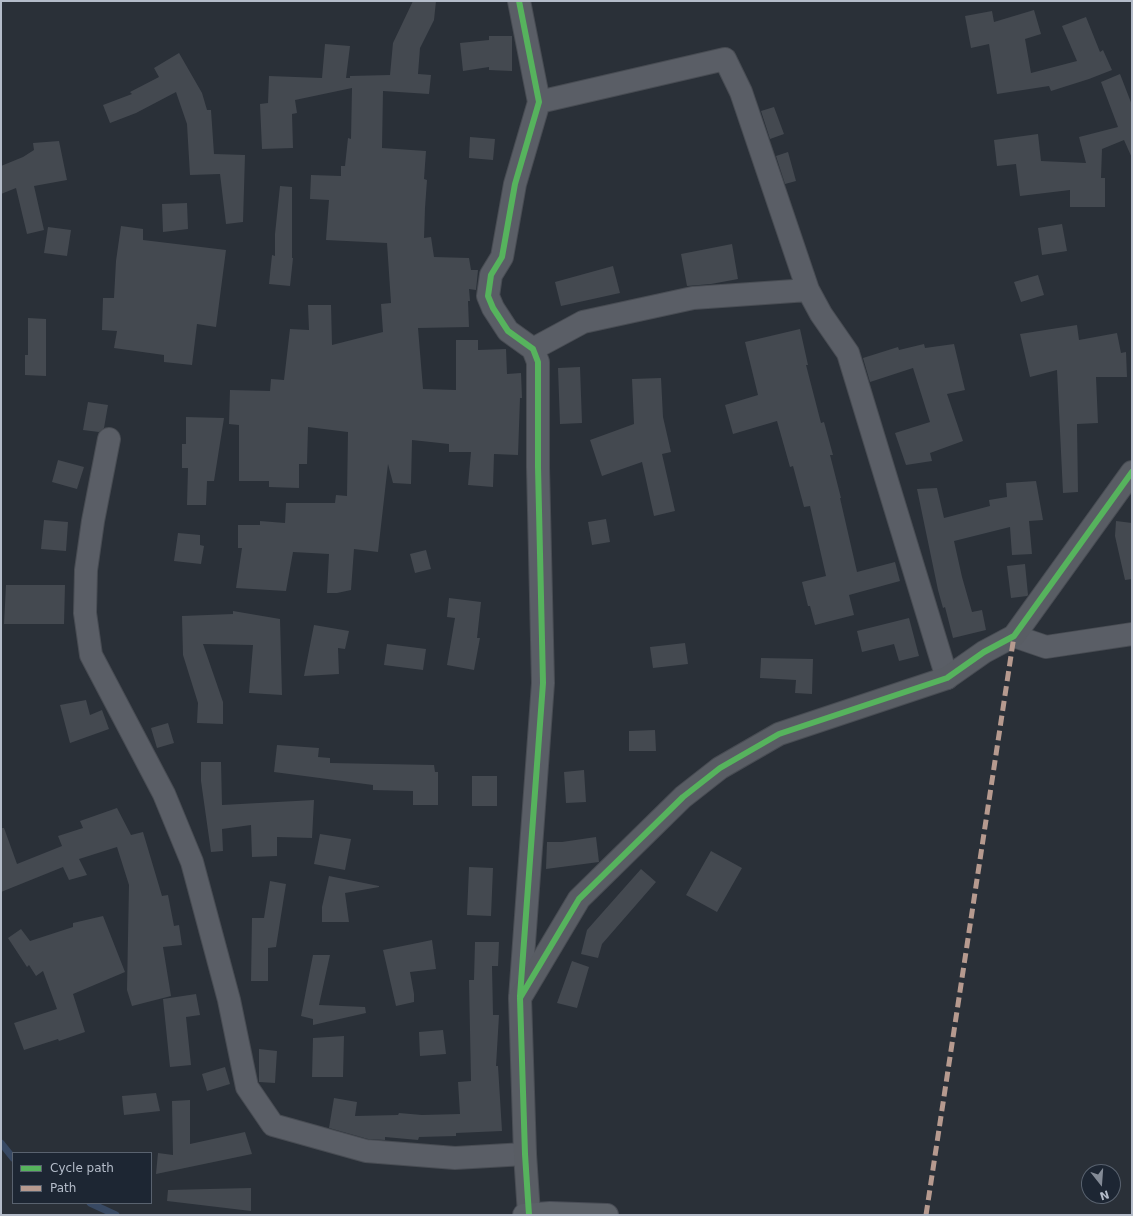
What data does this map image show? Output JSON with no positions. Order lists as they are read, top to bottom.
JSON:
{
  "legend": ["Cycle path", "Path"],
  "north": "bottom"
}
